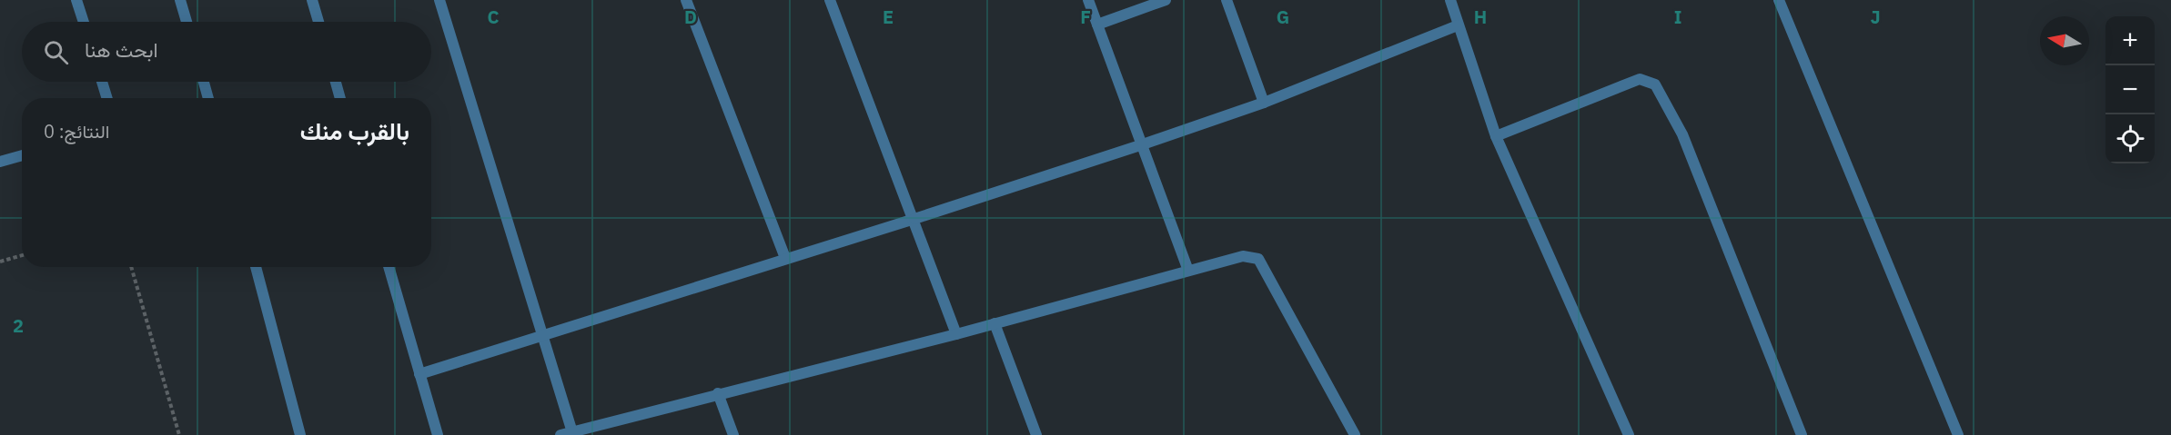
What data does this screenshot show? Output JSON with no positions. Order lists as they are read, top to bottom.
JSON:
{
  "north": "left",
  "page": {
    "map_buttons": ["+", "−"],
    "search": "ابحث هنا",
    "heading": ["بالقرب منك", "النتائج: 0"]
  },
  "grid": {
    "columns": [
      "C",
      "D",
      "E",
      "F",
      "G",
      "H",
      "I",
      "J"
    ],
    "rows": ["2"]
  }
}
